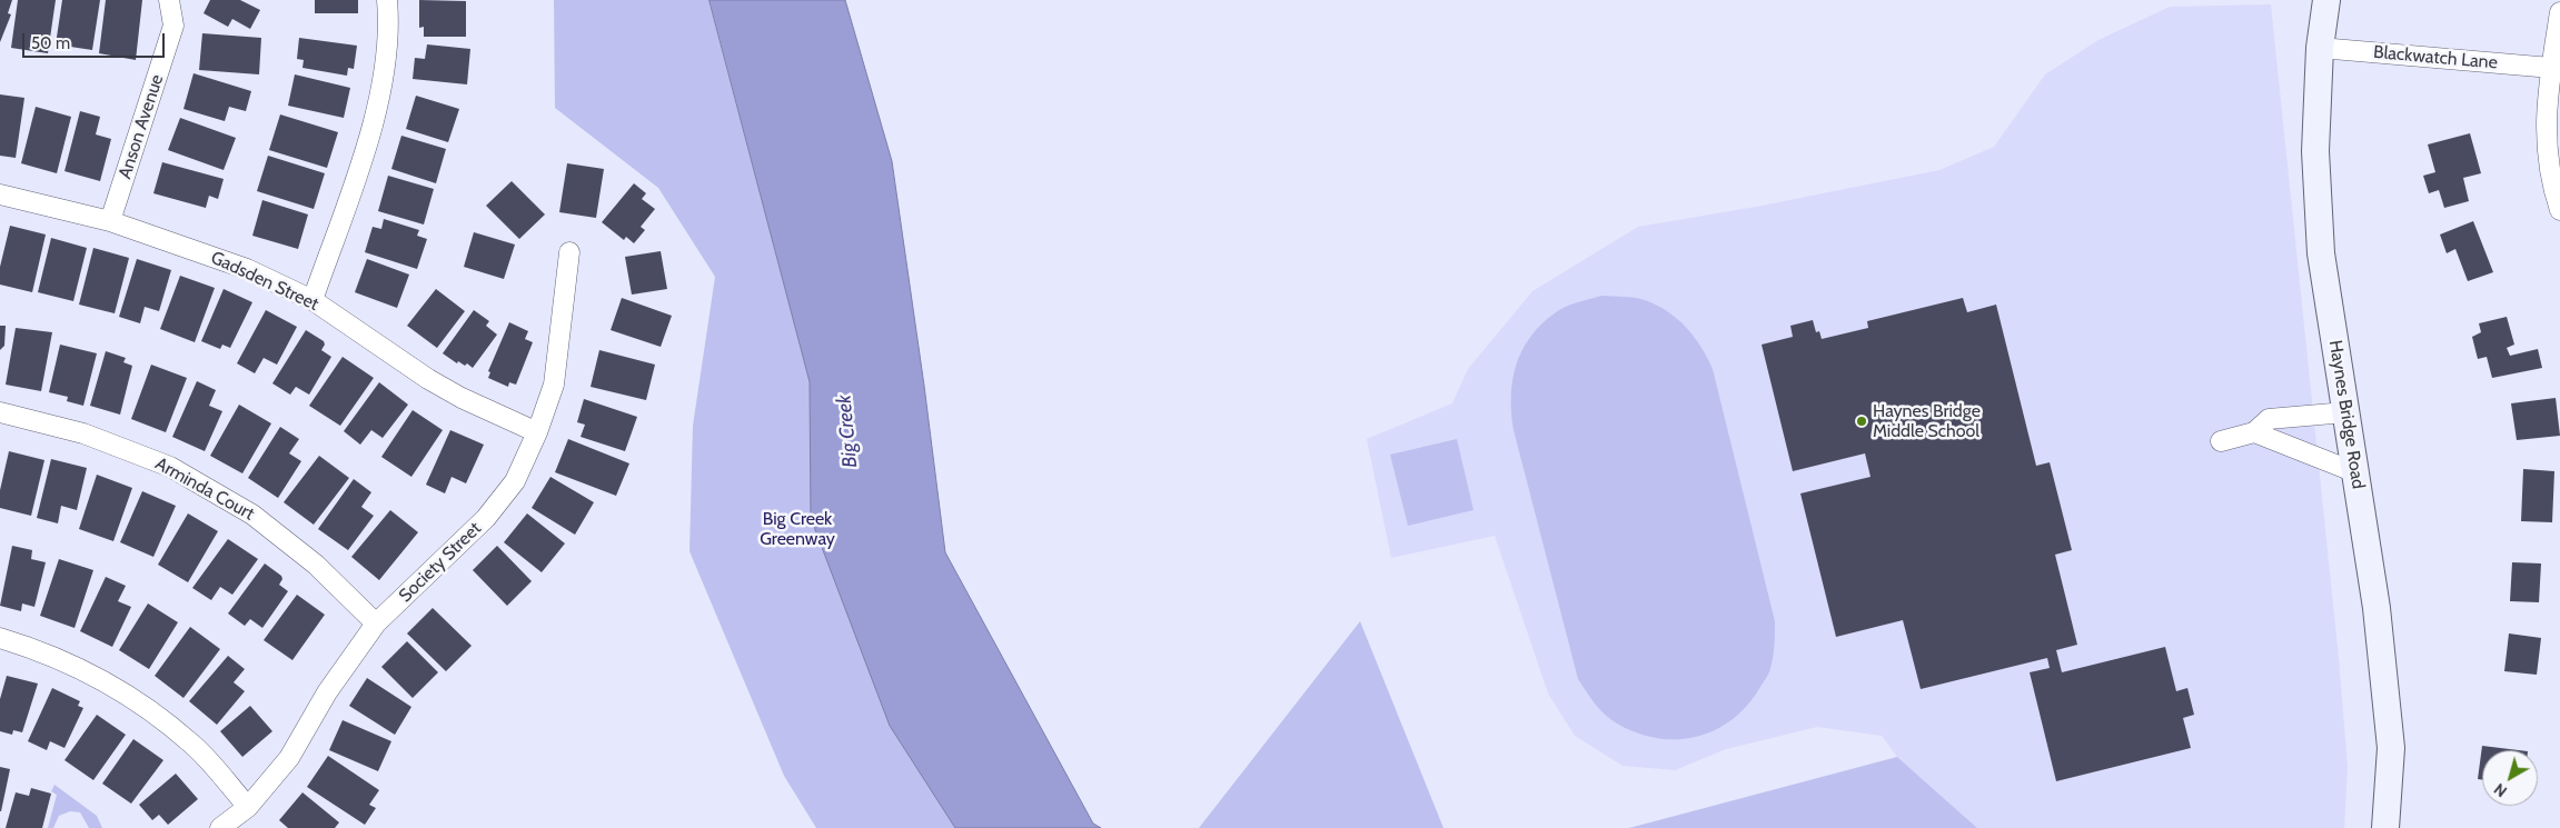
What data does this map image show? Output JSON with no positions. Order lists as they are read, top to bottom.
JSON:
{
  "streets": {
    "main road": ["Haynes Bridge Road"],
    "street": [
      "Blackwatch Lane",
      "Anson Avenue",
      "Gadsden Street",
      "Arminda Court",
      "Society Street"
    ]
  },
  "crossings": [
    ["Blackwatch Lane", "Haynes Bridge Road"],
    ["Anson Avenue", "Gadsden Street"],
    ["Gadsden Street", "Society Street"],
    ["Arminda Court", "Society Street"]
  ],
  "water": ["Big Creek"],
  "parks": ["Big Creek Greenway"],
  "places": ["Haynes Bridge Middle School"],
  "scale_bar": "50 m",
  "north": "bottom left"
}
